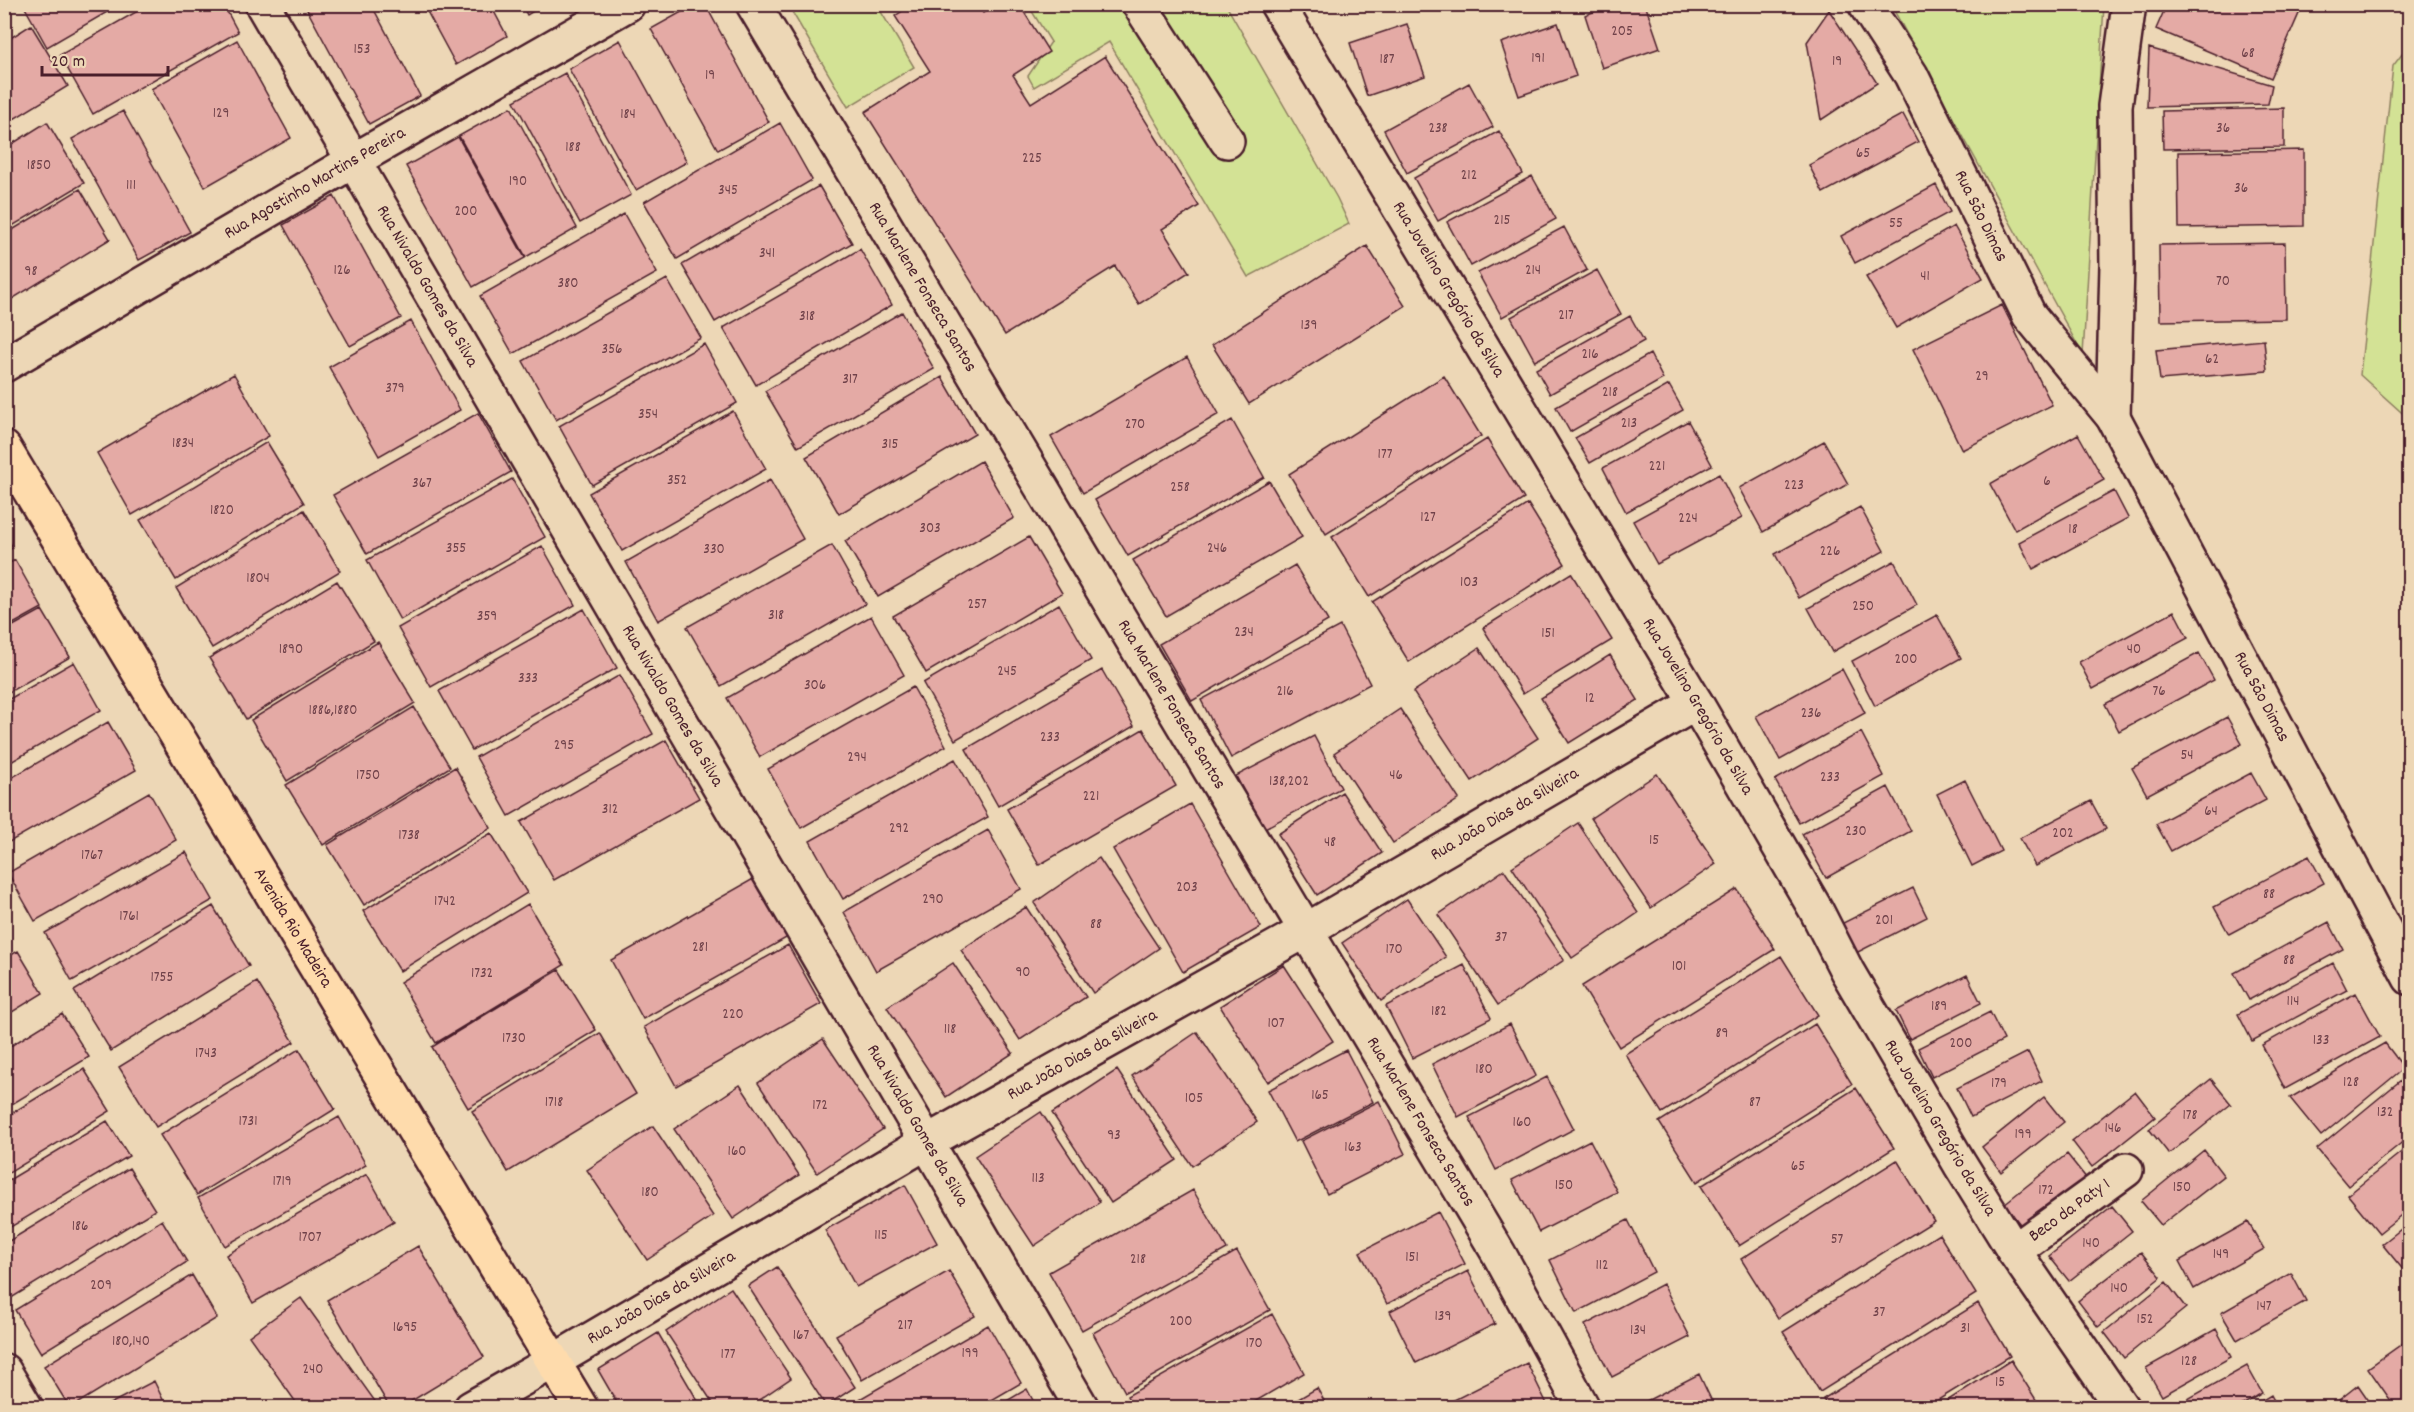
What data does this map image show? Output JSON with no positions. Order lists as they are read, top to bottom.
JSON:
{
  "streets": {
    "main road": ["Avenida Rio Madeira"],
    "street": [
      "Rua Agostinho Martins Pereira",
      "Rua São Dimas",
      "Rua Nivaldo Gomes da Silva",
      "Rua Marlene Fonseca Santos",
      "Rua Jovelino Gregório da Silva",
      "Rua João Dias da Silveira",
      "Beco da Paty 1"
    ]
  },
  "crossings": [
    ["Rua Agostinho Martins Pereira", "Rua Nivaldo Gomes da Silva"],
    ["Rua Nivaldo Gomes da Silva", "Rua João Dias da Silveira"],
    ["Rua Marlene Fonseca Santos", "Rua João Dias da Silveira"],
    ["Rua Jovelino Gregório da Silva", "Rua João Dias da Silveira"],
    ["Rua Jovelino Gregório da Silva", "Beco da Paty 1"],
    ["Rua João Dias da Silveira", "Avenida Rio Madeira"]
  ],
  "house_numbers": [
    "205",
    "153",
    "68",
    "191",
    "187",
    "19",
    "19",
    "129",
    "184",
    "238",
    "36",
    "188",
    "65",
    "225",
    "1850",
    "212",
    "190",
    "111",
    "36",
    "345",
    "200",
    "215",
    "55",
    "341",
    "126",
    "214",
    "98",
    "41",
    "70",
    "380",
    "217",
    "318",
    "139",
    "356",
    "216",
    "62",
    "29",
    "317",
    "379",
    "218",
    "354",
    "213",
    "270",
    "1834",
    "315",
    "177",
    "221",
    "352",
    "6",
    "367",
    "223",
    "258",
    "1820",
    "127",
    "224",
    "303",
    "18",
    "355",
    "246",
    "330",
    "226",
    "1804",
    "103",
    "257",
    "250",
    "318",
    "359",
    "234",
    "151",
    "1890",
    "40",
    "200",
    "245",
    "333",
    "306",
    "216",
    "76",
    "12",
    "1886,1880",
    "236",
    "233",
    "295",
    "54",
    "294",
    "1750",
    "46",
    "233",
    "138,202",
    "221",
    "312",
    "64",
    "292",
    "230",
    "202",
    "1738",
    "15",
    "48",
    "1767",
    "203",
    "88",
    "290",
    "1742",
    "1761",
    "201",
    "88",
    "37",
    "281",
    "170",
    "88",
    "101",
    "90",
    "1732",
    "1755",
    "114",
    "189",
    "182",
    "220",
    "107",
    "118",
    "89",
    "1730",
    "133",
    "200",
    "1743",
    "180",
    "128",
    "179",
    "165",
    "105",
    "1718",
    "87",
    "172",
    "132",
    "178",
    "1731",
    "160",
    "146",
    "199",
    "93",
    "163",
    "160",
    "65",
    "113",
    "1719",
    "150",
    "150",
    "172",
    "180",
    "186",
    "115",
    "1707",
    "57",
    "140",
    "149",
    "151",
    "218",
    "112",
    "209",
    "140",
    "147",
    "37",
    "139",
    "152",
    "200",
    "217",
    "1695",
    "31",
    "134",
    "167",
    "180,140",
    "170",
    "199",
    "177",
    "128",
    "240",
    "15"
  ],
  "scale_bar": "20 m"
}
